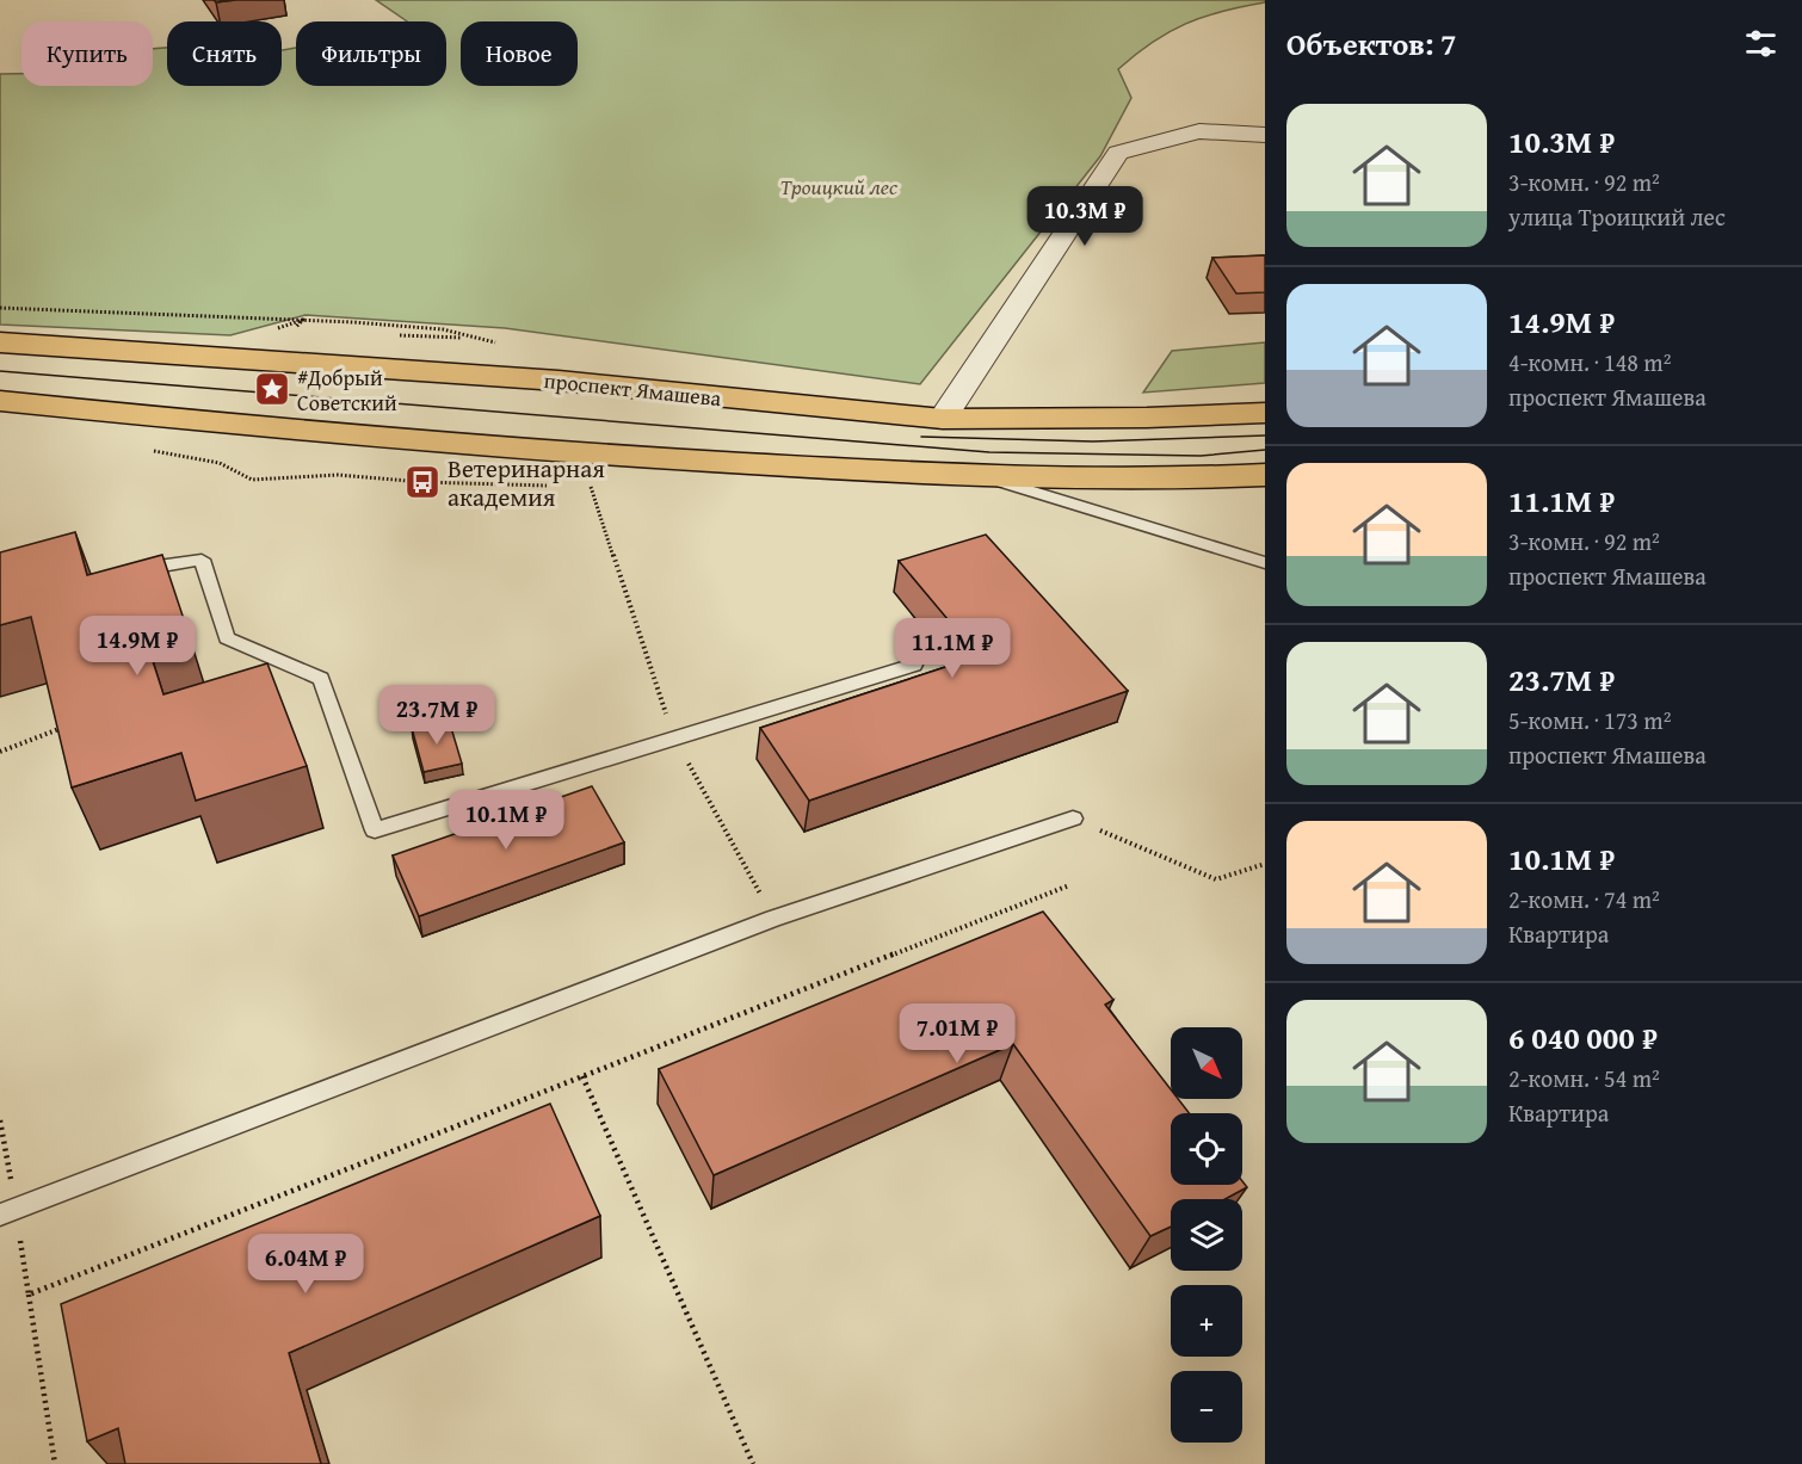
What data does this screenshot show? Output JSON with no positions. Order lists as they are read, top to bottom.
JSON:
{
  "streets": {
    "main road": ["проспект Ямашева"]
  },
  "parks": ["Троицкий лес"],
  "places": {
    "place": ["#Добрый Советский"],
    "bus stop": ["Ветеринарная академия"]
  },
  "north": "bottom right",
  "page": {
    "heading": "Объектов: 7",
    "chip": [
      "Купить",
      "Снять",
      "Фильтры",
      "Новое"
    ],
    "list": [
      {
        "name": "10.3M ₽",
        "note": "3-комн. · 92 m² · улица Троицкий лес"
      },
      {
        "name": "14.9M ₽",
        "note": "4-комн. · 148 m² · проспект Ямашева"
      },
      {
        "name": "11.1M ₽",
        "note": "3-комн. · 92 m² · проспект Ямашева"
      },
      {
        "name": "23.7M ₽",
        "note": "5-комн. · 173 m² · проспект Ямашева"
      },
      {
        "name": "10.1M ₽",
        "note": "2-комн. · 74 m² · Квартира"
      },
      {
        "name": "6 040 000 ₽",
        "note": "2-комн. · 54 m² · Квартира"
      }
    ],
    "price": [
      "10.3M ₽",
      "14.9M ₽",
      "11.1M ₽",
      "23.7M ₽",
      "10.1M ₽",
      "7.01M ₽",
      "6.04M ₽"
    ],
    "map_buttons": ["+", "−"]
  }
}
